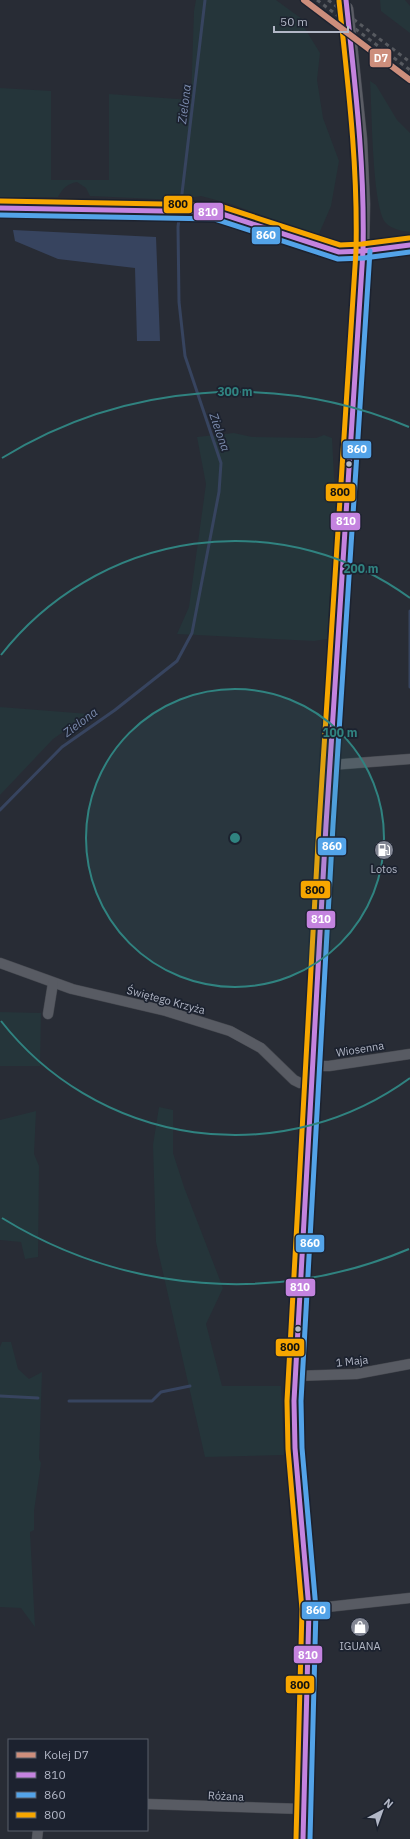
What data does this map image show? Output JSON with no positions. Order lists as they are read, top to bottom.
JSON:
{
  "streets": {
    "street": [
      "Świętego Krzyża",
      "Wiosenna",
      "1 Maja",
      "Różana"
    ]
  },
  "water": ["Zielona"],
  "places": {
    "fuel station": ["Lotos"],
    "shop": ["IGUANA"]
  },
  "lines": [
    "rail line D7",
    "transit line 810",
    "transit line 800",
    "transit line 860"
  ],
  "legend": [
    "Kolej D7",
    "810",
    "860",
    "800"
  ],
  "scale_bar": "50 m",
  "north": "top right",
  "rings": ["300 m", "200 m", "100 m"]
}
